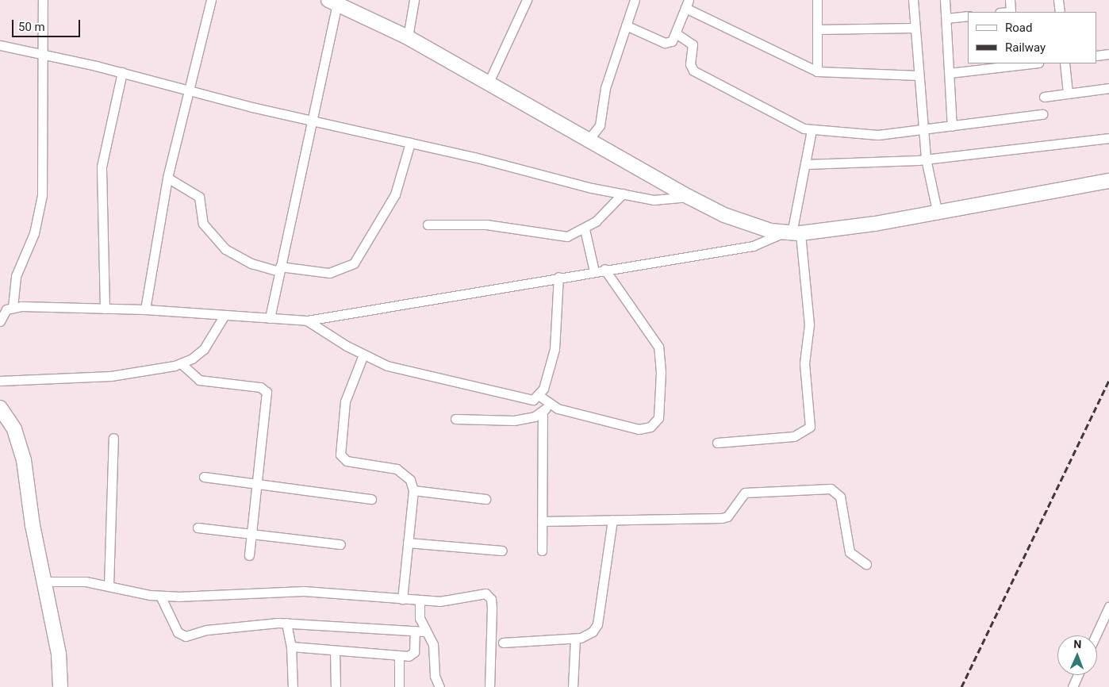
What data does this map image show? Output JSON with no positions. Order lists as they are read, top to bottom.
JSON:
{
  "legend": ["Road", "Railway"],
  "scale_bar": "50 m",
  "north": "top"
}
